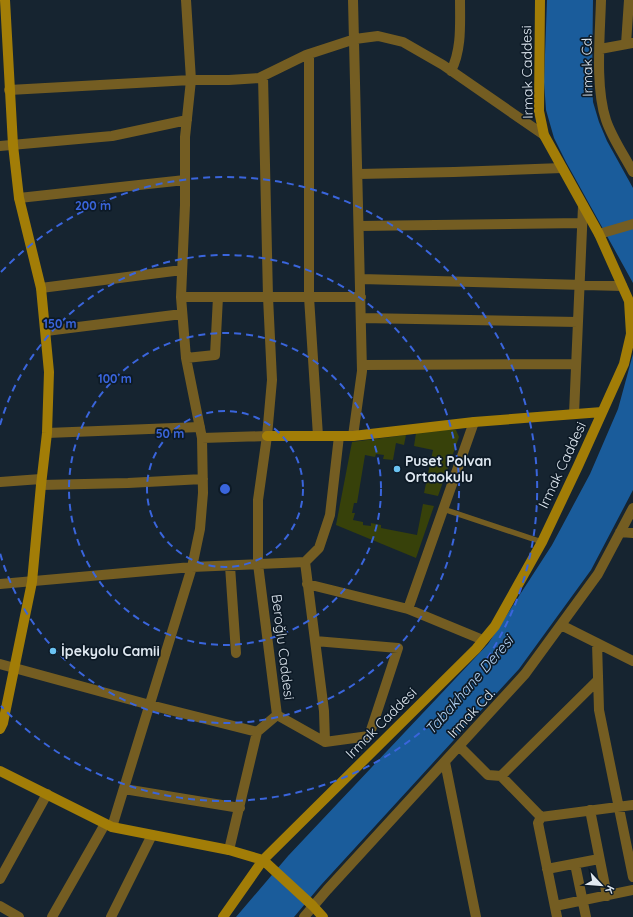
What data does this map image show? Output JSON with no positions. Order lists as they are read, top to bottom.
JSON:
{
  "streets": {
    "street": ["Irmak Cd.", "Irmak Caddesi", "Beroğlu Caddesi"]
  },
  "water": ["Tabakhane Deresi"],
  "places": ["Puset Polvan Ortaokulu", "İpekyolu Camii"],
  "north": "bottom right",
  "rings": [
    "200 m",
    "150 m",
    "100 m",
    "50 m"
  ]
}
